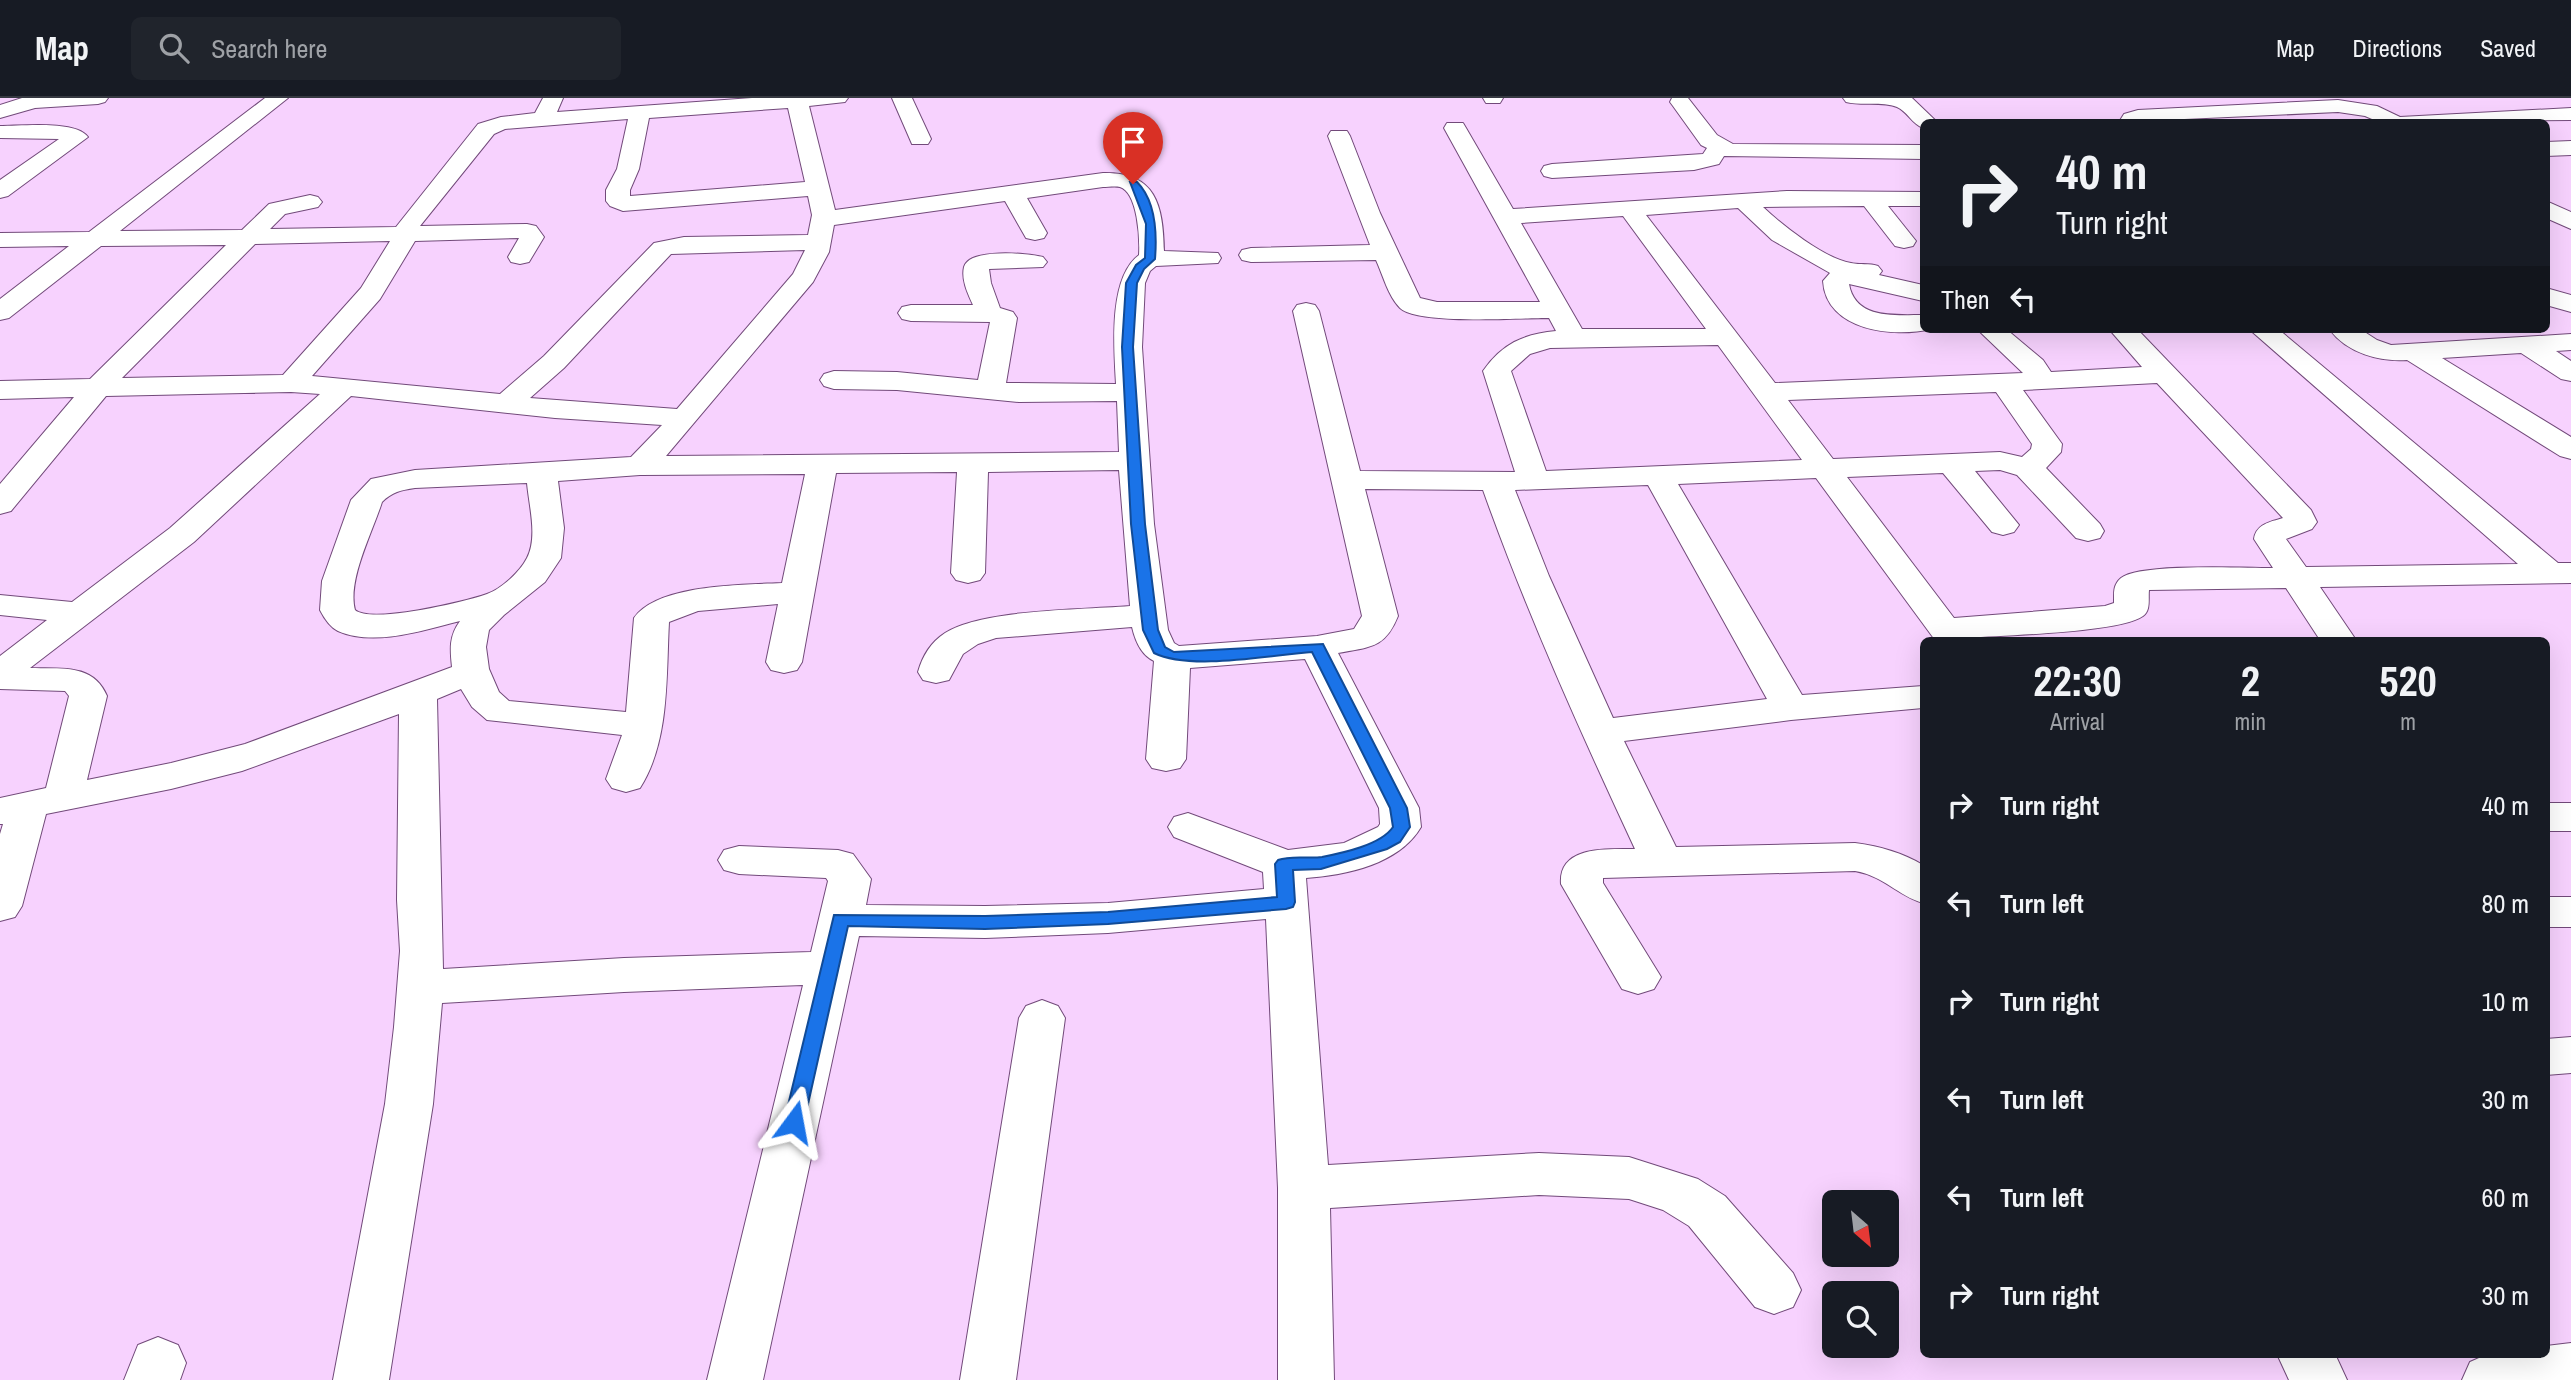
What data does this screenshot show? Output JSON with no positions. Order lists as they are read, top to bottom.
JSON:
{
  "north": "bottom right",
  "page": {
    "header": "Map",
    "search": "Search here",
    "nav": ["Map", "Directions", "Saved"],
    "turn": ["40 m", "Turn right"],
    "then": "Then",
    "eta": [
      "22:30",
      "Arrival",
      "2",
      "min",
      "520",
      "m"
    ],
    "list": [
      {
        "name": "Turn right",
        "value": "40 m"
      },
      {
        "name": "Turn left",
        "value": "80 m"
      },
      {
        "name": "Turn right",
        "value": "10 m"
      },
      {
        "name": "Turn left",
        "value": "30 m"
      },
      {
        "name": "Turn left",
        "value": "60 m"
      },
      {
        "name": "Turn right",
        "value": "30 m"
      }
    ]
  }
}
